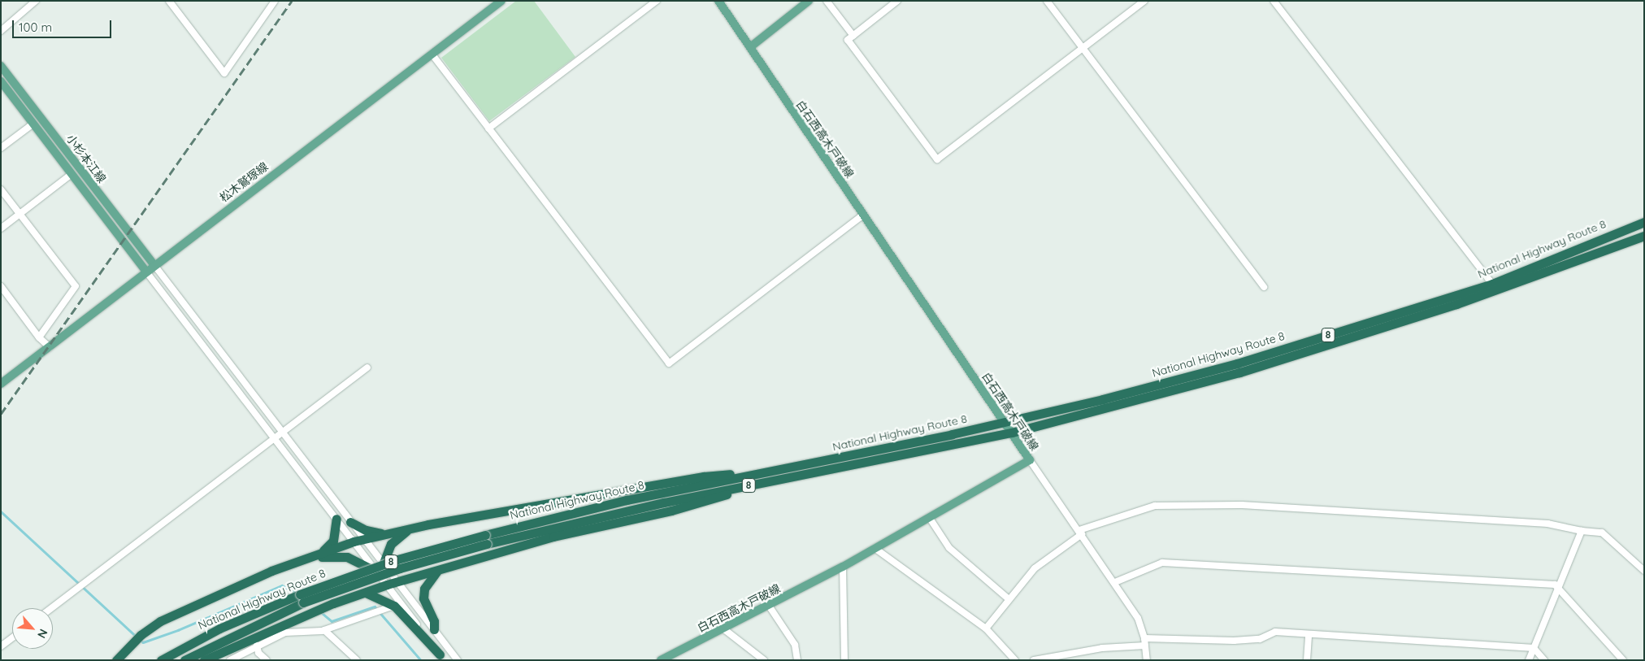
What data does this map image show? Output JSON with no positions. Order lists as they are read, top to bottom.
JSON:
{
  "streets": {
    "highway": ["National Highway Route 8", "8"],
    "main road": ["白石西高木戸破線", "小杉本江線", "松木鷲塚線"]
  },
  "crossings": [
    ["白石西高木戸破線", "National Highway Route 8"],
    ["小杉本江線", "松木鷲塚線"]
  ],
  "scale_bar": "100 m",
  "north": "bottom right"
}
